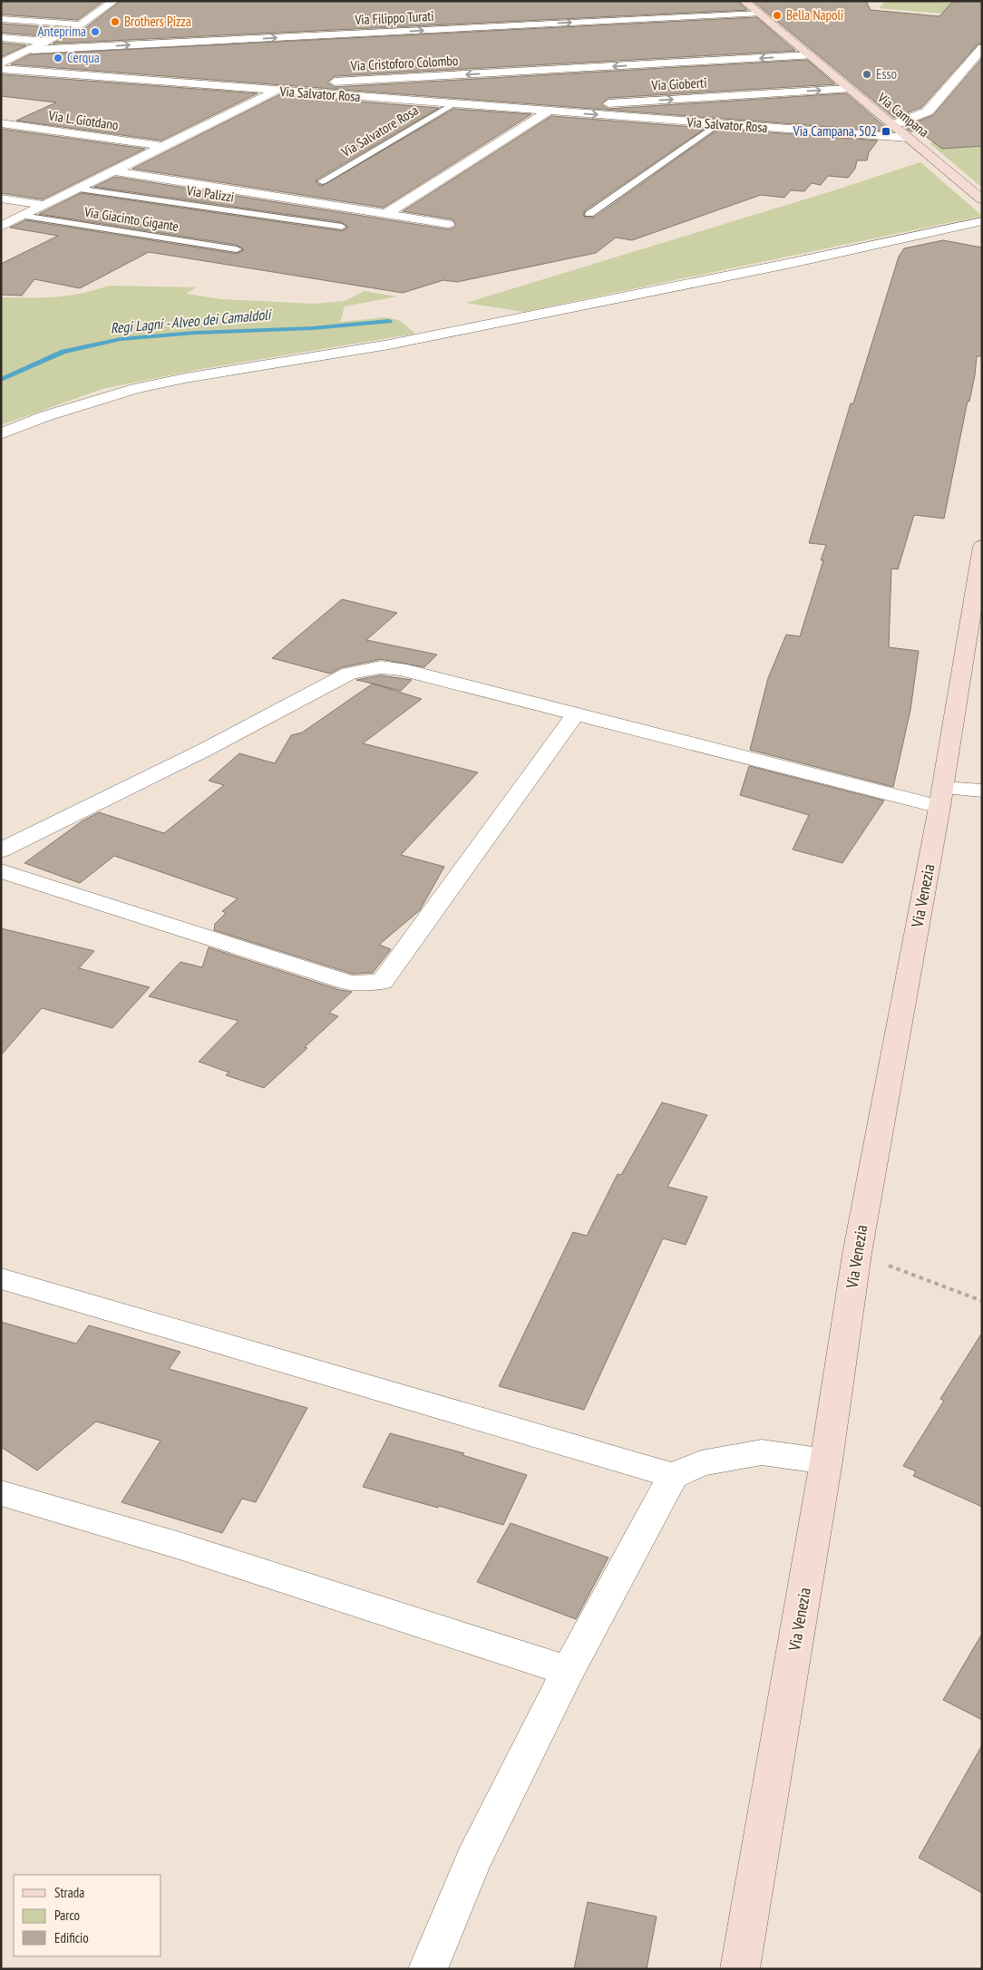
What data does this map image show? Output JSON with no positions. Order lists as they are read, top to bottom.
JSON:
{
  "streets": {
    "main road": ["Via Campana", "Via Venezia"],
    "street": [
      "Via Filippo Turati",
      "Via Cristoforo Colombo",
      "Via Gioberti",
      "Via Salvator Rosa",
      "Via L. Giotdano"
    ],
    "lane": ["Via Salvatore Rosa", "Via Palizzi", "Via Giacinto Gigante"]
  },
  "crossings": [
    ["Via Filippo Turati", "Via Campana"],
    ["Via Cristoforo Colombo", "Via Salvator Rosa"],
    ["Via Cristoforo Colombo", "Via Campana"],
    ["Via Gioberti", "Via Salvator Rosa"],
    ["Via Gioberti", "Via Campana"],
    ["Via Salvator Rosa", "Via Campana"],
    ["Via Salvator Rosa", "Via L. Giotdano"],
    ["Via Salvator Rosa", "Via Salvatore Rosa"],
    ["Via Salvator Rosa", "Via Palizzi"],
    ["Via Salvator Rosa", "Via Giacinto Gigante"]
  ],
  "water": ["Regi Lagni - Alveo dei Camaldoli"],
  "places": {
    "other": [
      "Bella Napoli",
      "Brothers Pizza",
      "Anteprima",
      "Cerqua",
      "Esso"
    ],
    "transit": ["Via Campana, 502"]
  },
  "legend": ["Strada", "Parco", "Edificio"]
}
